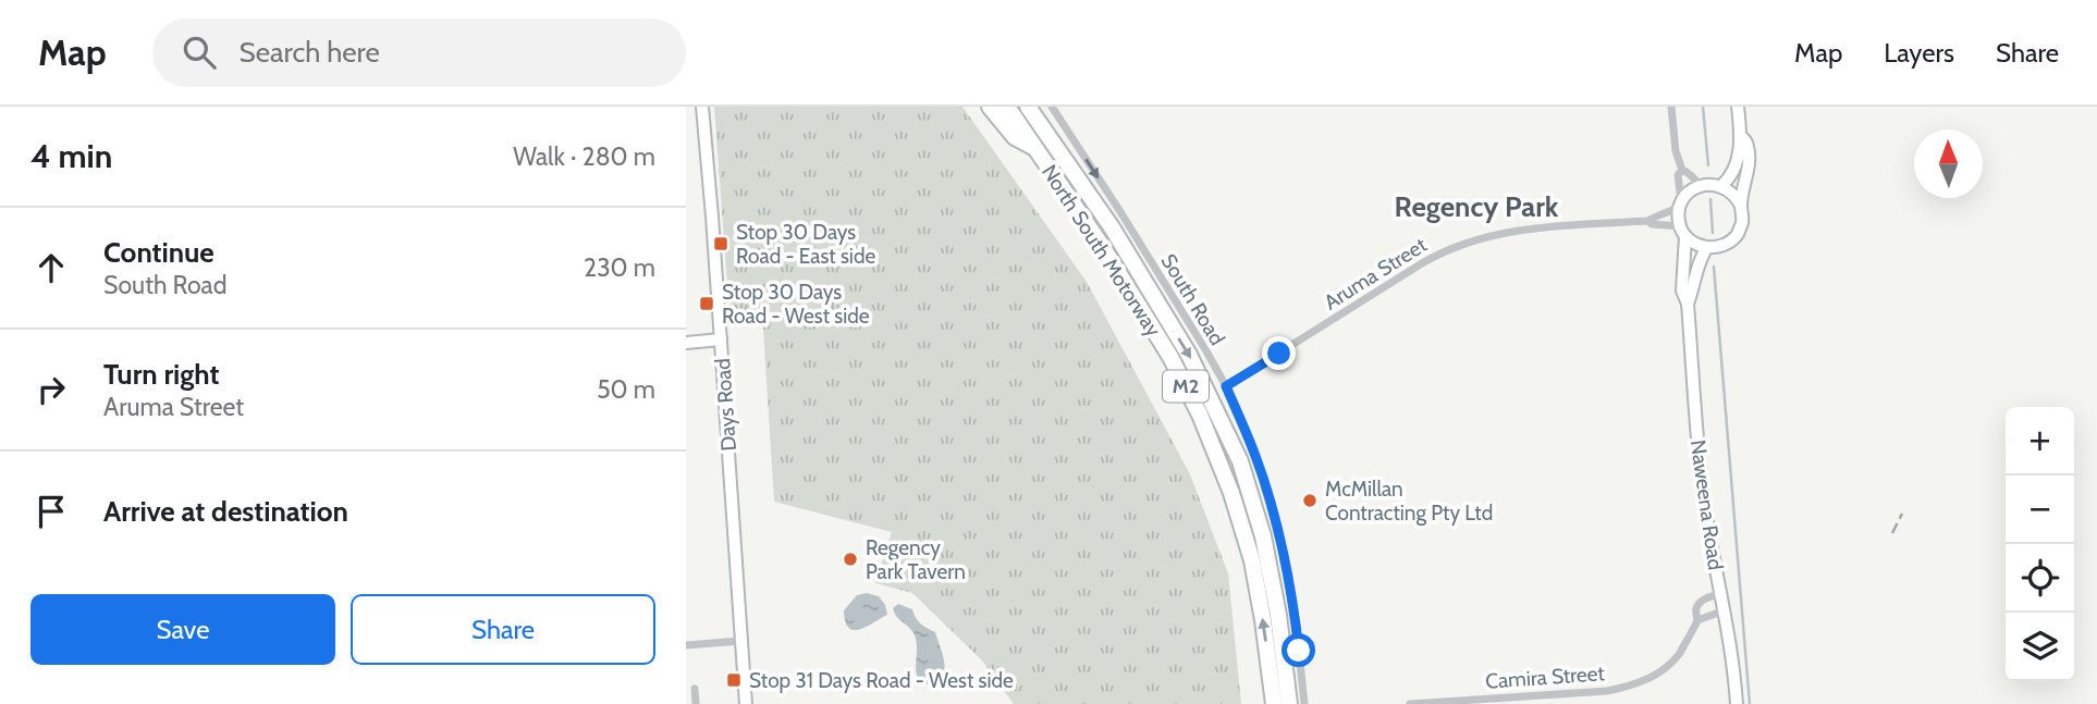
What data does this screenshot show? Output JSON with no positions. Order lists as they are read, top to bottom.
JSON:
{
  "streets": {
    "highway": ["North South Motorway", "M2"],
    "street": [
      "Aruma Street",
      "South Road",
      "Days Road",
      "Naweena Road",
      "Camira Street"
    ]
  },
  "crossings": [
    ["Aruma Street", "South Road"],
    ["Aruma Street", "Naweena Road"],
    ["Naweena Road", "Camira Street"]
  ],
  "one_way": ["South Road"],
  "districts": ["Regency Park"],
  "places": {
    "transit": ["Stop 30 Days Road - East side", "Stop 30 Days Road - West side", "Stop 31 Days Road - West side"],
    "other": ["McMillan Contracting Pty Ltd", "Regency Park Tavern"]
  },
  "north": "top",
  "page": {
    "header": "Map",
    "search": "Search here",
    "nav": ["Map", "Layers", "Share"],
    "heading": ["4 min", "Walk · 280 m"],
    "list": [
      ["Continue", "South Road", "230 m"],
      ["Turn right", "Aruma Street", "50 m"],
      "Arrive at destination"
    ],
    "map_buttons": ["+", "−"],
    "buttons": ["Save", "Share"]
  }
}
